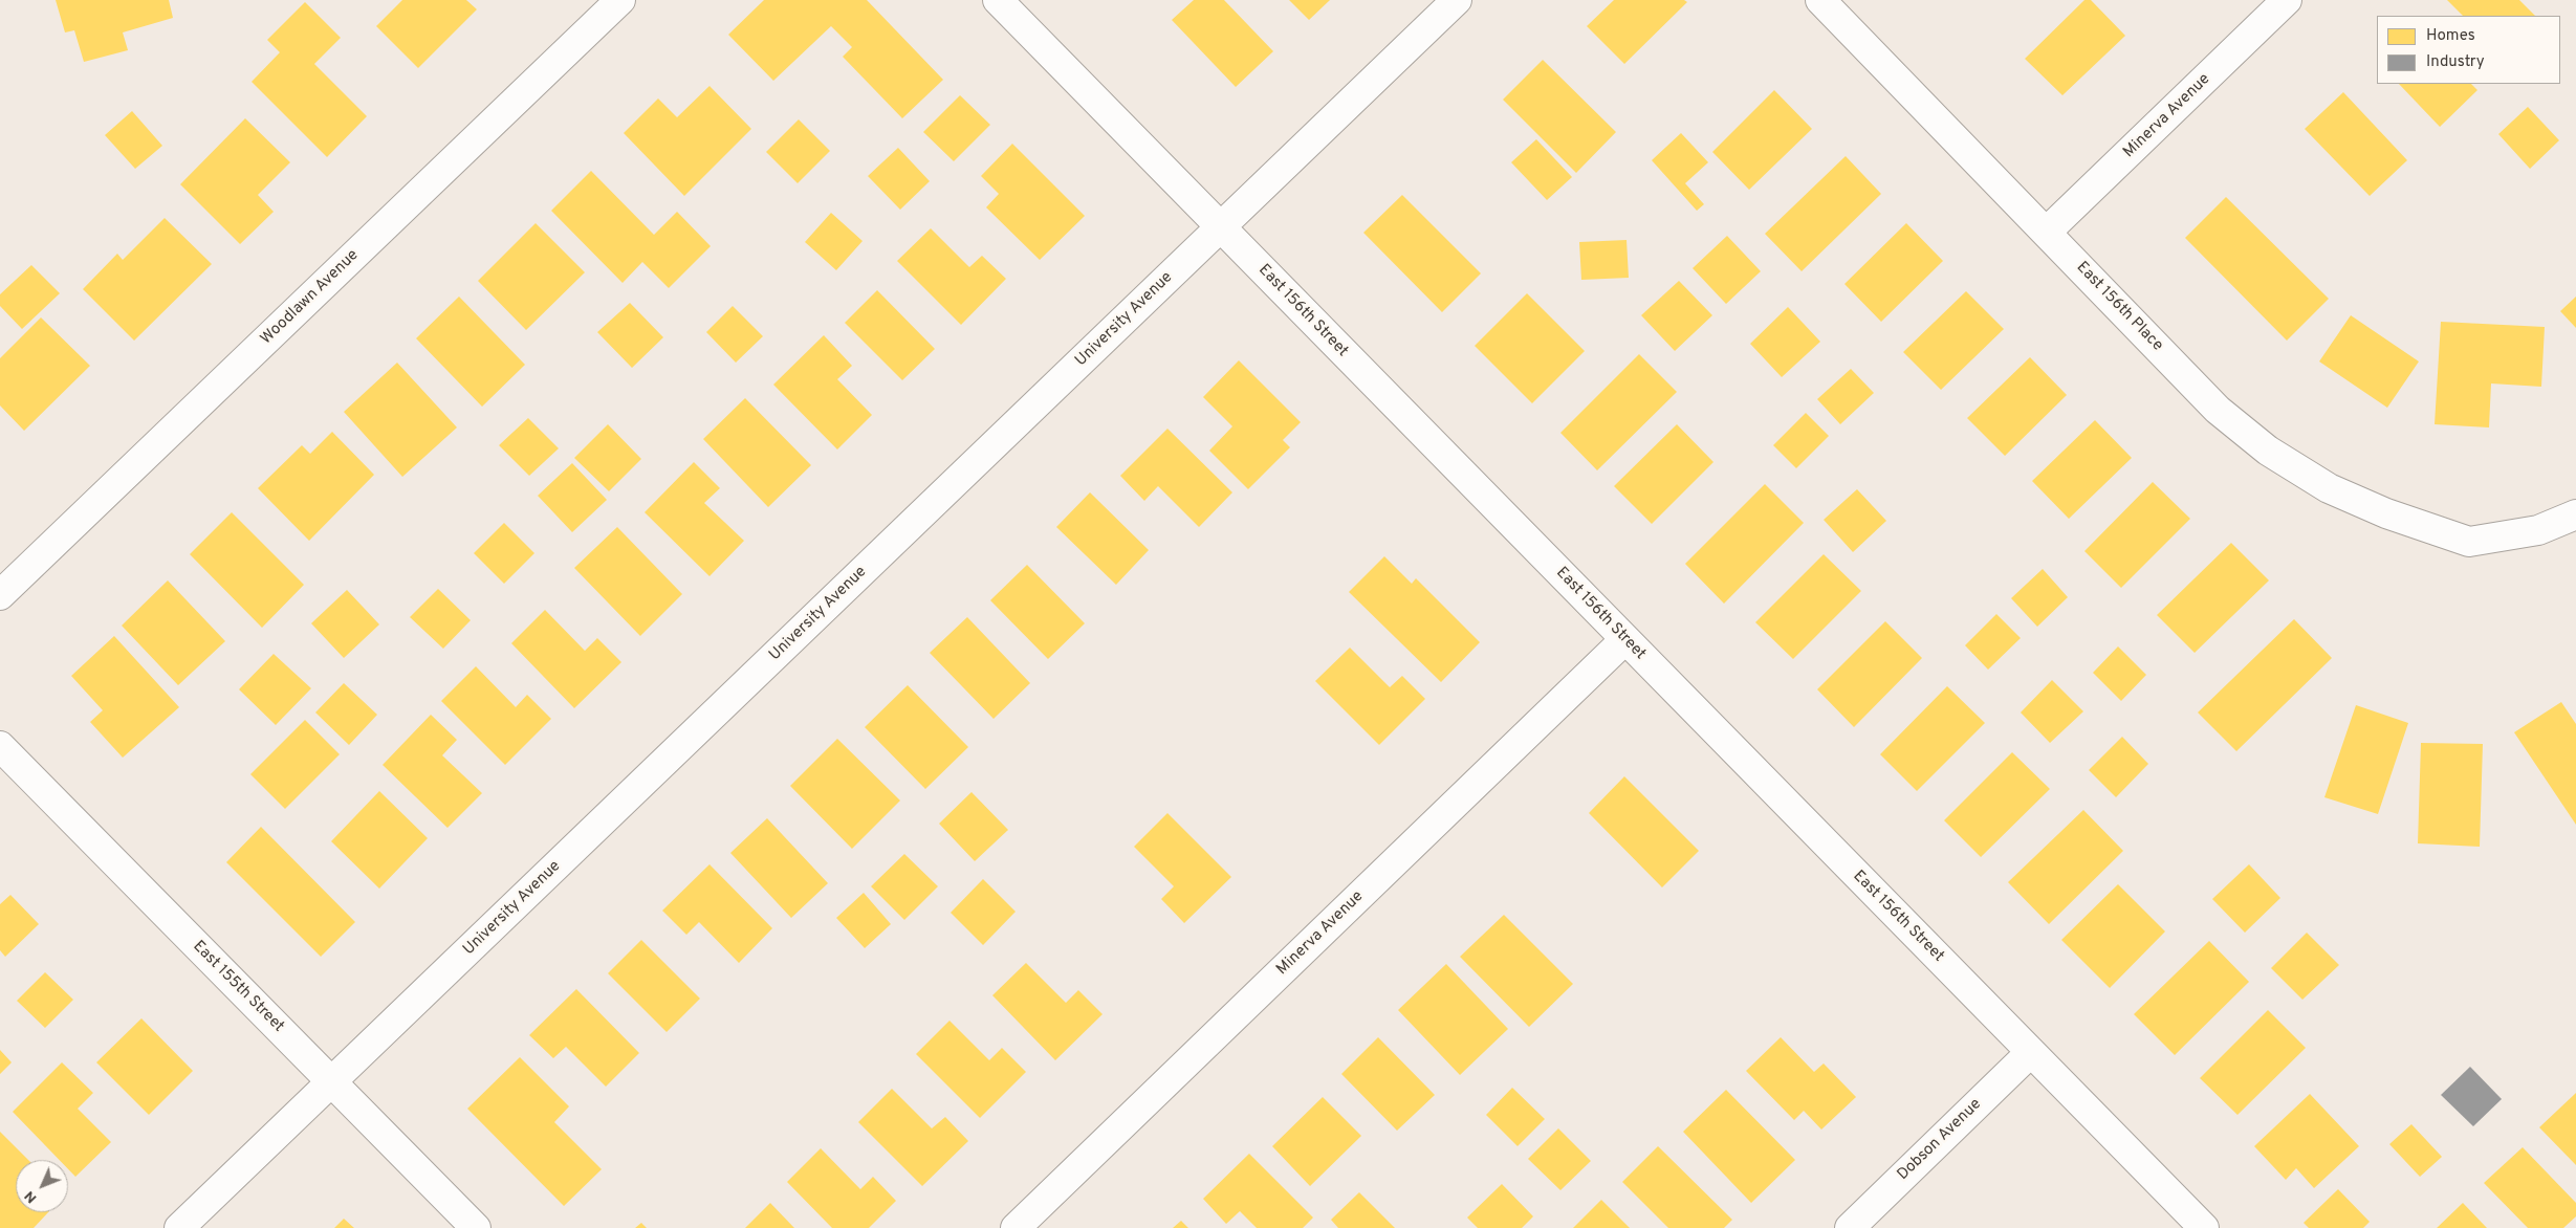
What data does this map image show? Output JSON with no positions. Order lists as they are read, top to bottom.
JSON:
{
  "streets": {
    "street": [
      "Minerva Avenue",
      "Woodlawn Avenue",
      "East 156th Place",
      "East 156th Street",
      "University Avenue",
      "East 155th Street",
      "Dobson Avenue"
    ]
  },
  "crossings": [
    ["Minerva Avenue", "East 156th Place"],
    ["Minerva Avenue", "East 156th Street"],
    ["East 156th Street", "University Avenue"],
    ["East 156th Street", "Dobson Avenue"],
    ["University Avenue", "East 155th Street"]
  ],
  "legend": ["Homes", "Industry"],
  "north": "bottom left"
}
